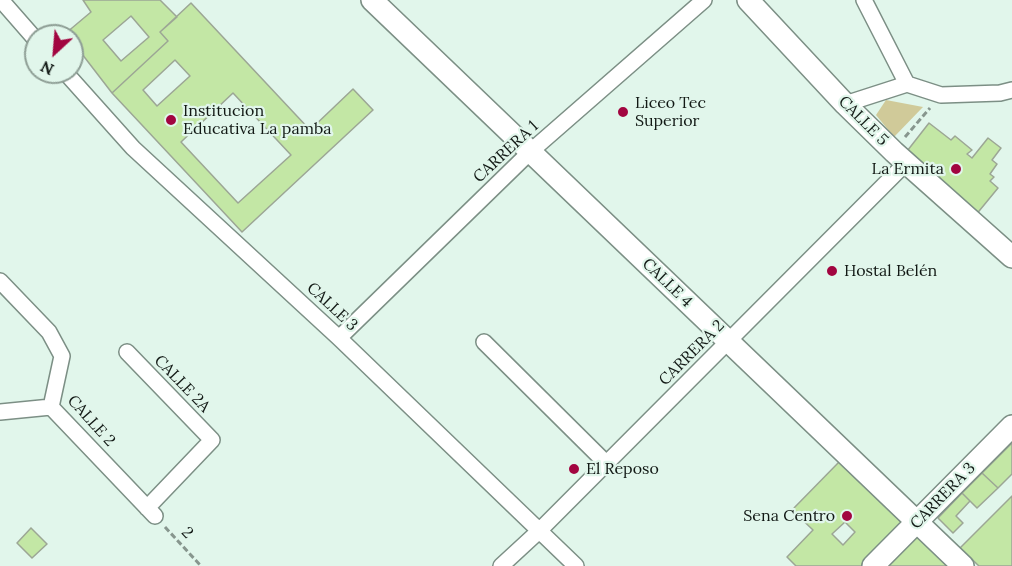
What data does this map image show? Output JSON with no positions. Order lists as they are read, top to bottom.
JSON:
{
  "streets": {
    "main road": ["CALLE 5", "CALLE 4", "CARRERA 3"],
    "street": [
      "CARRERA 1",
      "CALLE 3",
      "CARRERA 2",
      "CALLE 2A",
      "CALLE 2"
    ],
    "path": ["2"]
  },
  "crossings": [
    ["CALLE 5", "CARRERA 2"],
    ["CARRERA 1", "CALLE 4"],
    ["CARRERA 1", "CALLE 3"],
    ["CALLE 4", "CARRERA 2"],
    ["CALLE 4", "CARRERA 3"],
    ["CALLE 3", "CARRERA 2"],
    ["CALLE 2A", "CALLE 2"],
    ["CALLE 2A", "2"],
    ["CALLE 2", "2"]
  ],
  "places": [
    "Liceo Tec Superior",
    "Institucion Educativa La pamba",
    "La Ermita",
    "Hostal Belén",
    "El Reposo",
    "Sena Centro"
  ],
  "north": "bottom left"
}
